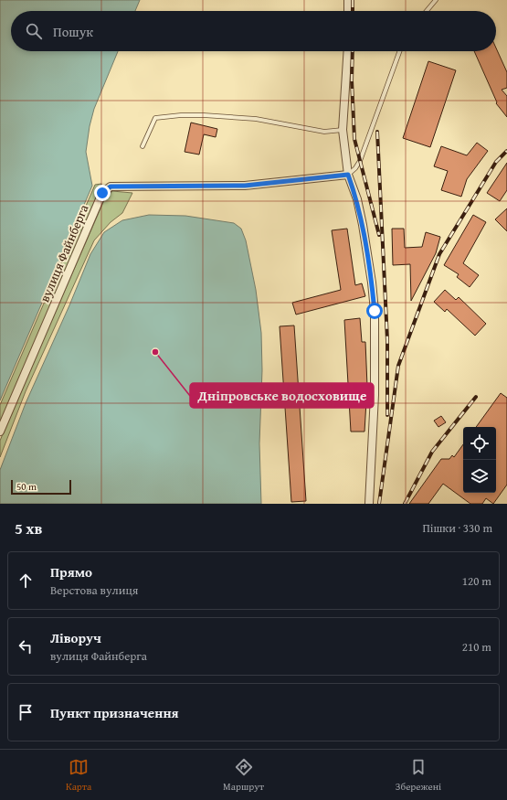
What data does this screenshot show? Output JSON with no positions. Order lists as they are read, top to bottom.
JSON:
{
  "streets": {
    "street": ["вулиця Файнберга"]
  },
  "places": ["Дніпровське водосховище"],
  "scale_bar": "50 m",
  "page": {
    "search": "Пошук",
    "scale": "50 m",
    "heading": ["5 хв", "Пішки · 330 m"],
    "list": [
      ["Прямо", "Верстова вулиця", "120 m"],
      ["Ліворуч", "вулиця Файнберга", "210 m"],
      "Пункт призначення"
    ],
    "nav": ["Карта", "Маршрут", "Збережені"]
  }
}
